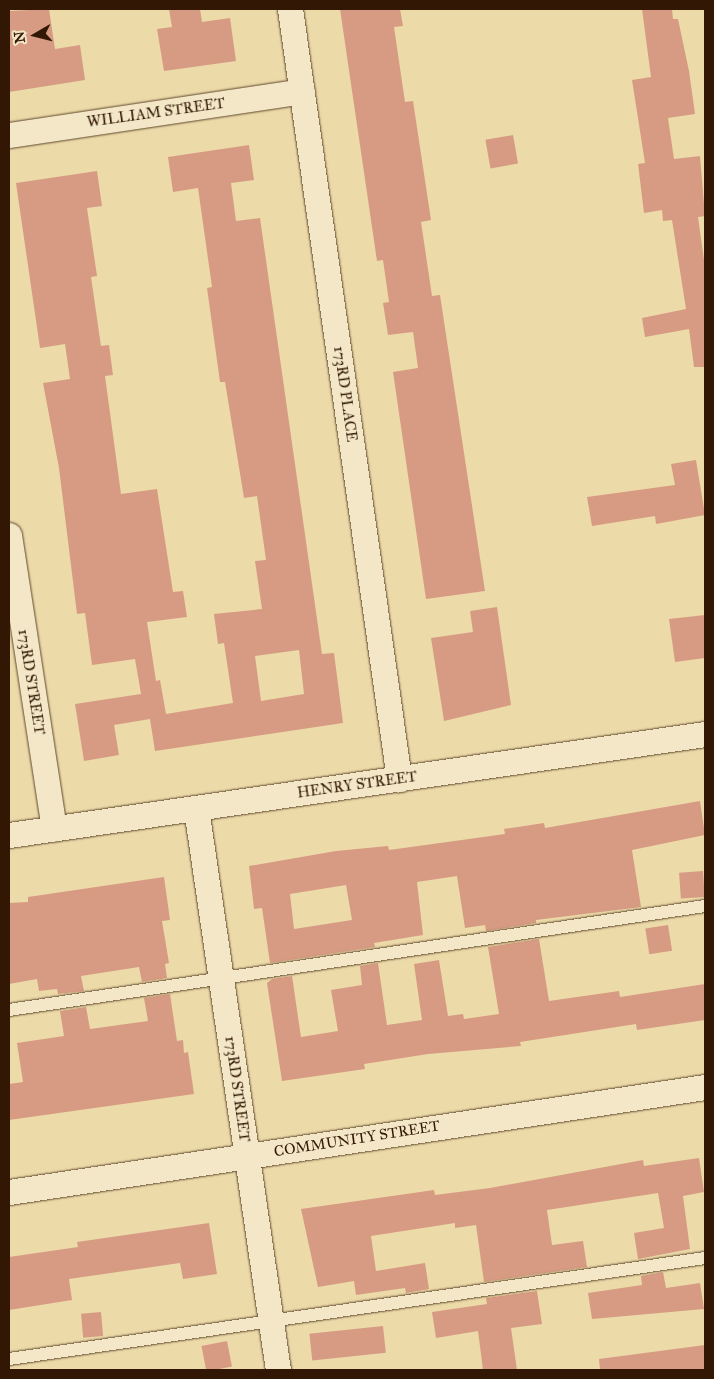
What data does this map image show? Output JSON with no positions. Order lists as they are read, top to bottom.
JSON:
{
  "streets": {
    "street": [
      "WILLIAM STREET",
      "173RD PLACE",
      "173RD STREET",
      "HENRY STREET",
      "COMMUNITY STREET"
    ]
  },
  "crossings": [
    ["WILLIAM STREET", "173RD PLACE"],
    ["173RD PLACE", "HENRY STREET"],
    ["173RD STREET", "HENRY STREET"],
    ["173RD STREET", "COMMUNITY STREET"]
  ],
  "north": "left"
}
